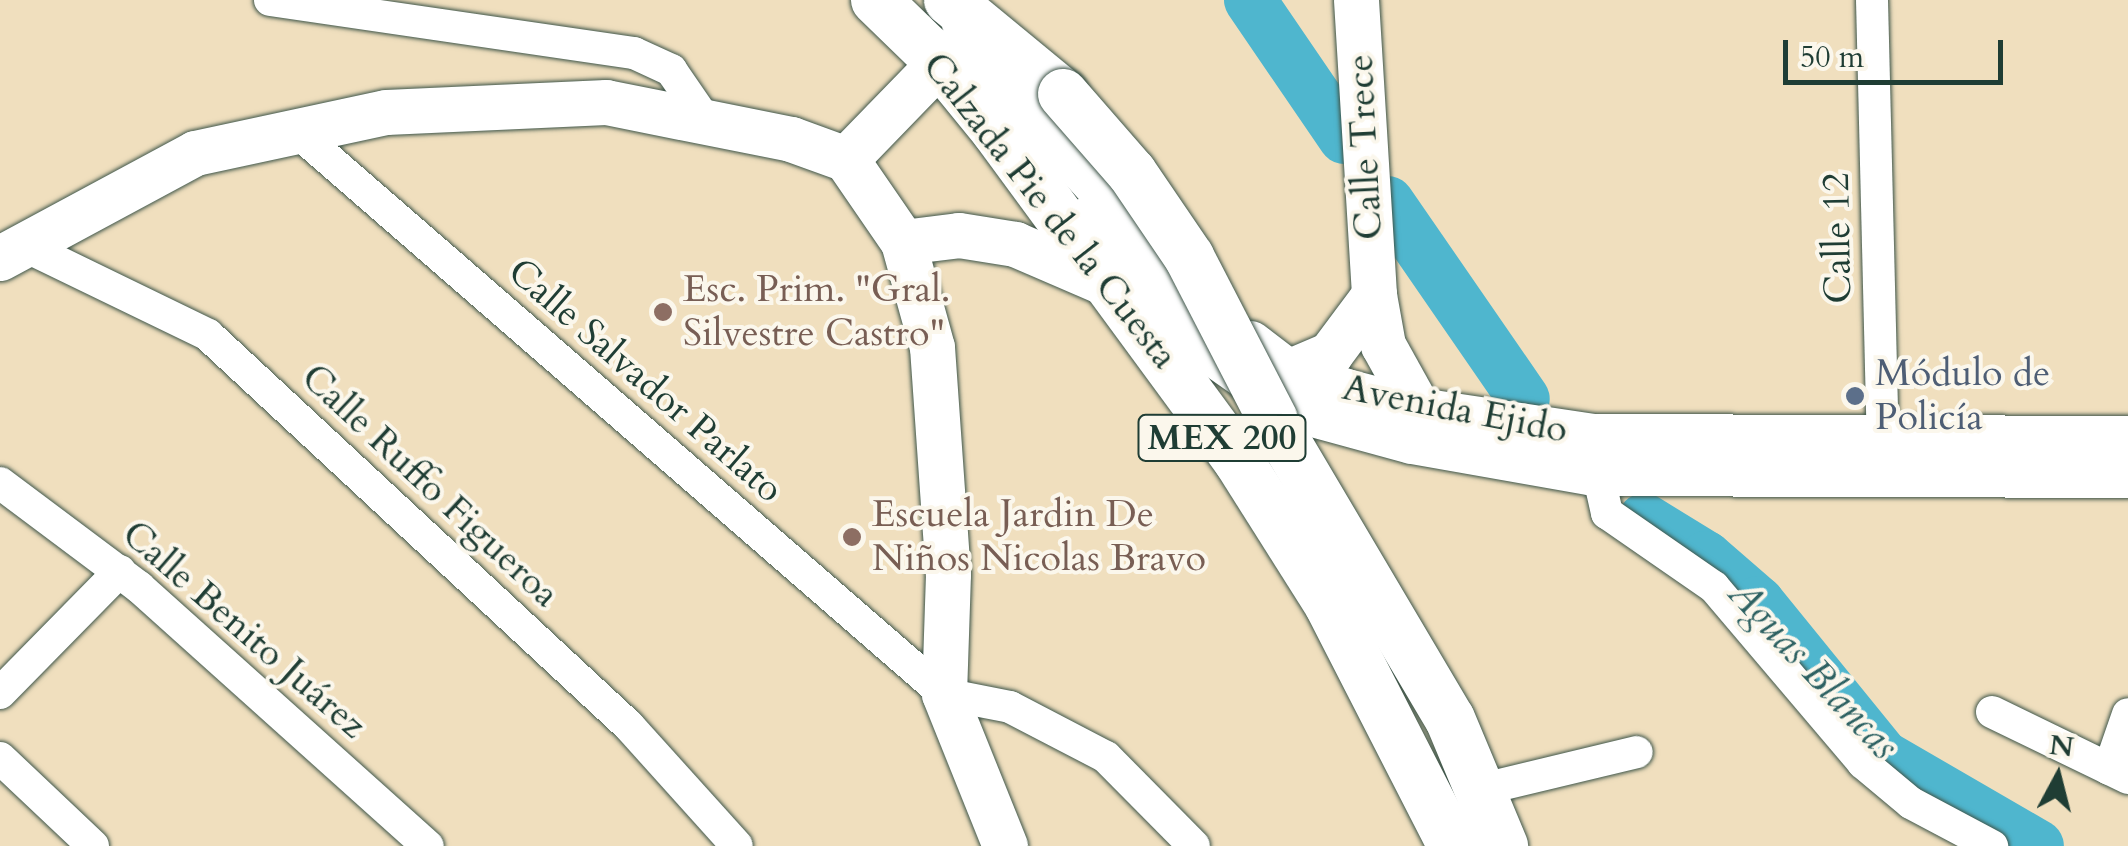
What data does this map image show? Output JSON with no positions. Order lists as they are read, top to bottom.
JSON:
{
  "streets": {
    "main road": [
      "Calle Trece",
      "Calzada Pie de la Cuesta",
      "Avenida Ejido",
      "MEX 200"
    ],
    "street": [
      "Calle 12",
      "Calle Salvador Parlato",
      "Calle Ruffo Figueroa",
      "Calle Benito Juárez"
    ]
  },
  "crossings": [
    ["Calle Trece", "Avenida Ejido"],
    ["Calzada Pie de la Cuesta", "Avenida Ejido"],
    ["Calle 12", "Avenida Ejido"]
  ],
  "water": ["Aguas Blancas"],
  "places": ["Esc. Prim. \"Gral. Silvestre Castro\"", "Módulo de Policía", "Escuela Jardin De Niños Nicolas Bravo"],
  "scale_bar": "50 m",
  "north": "top"
}
